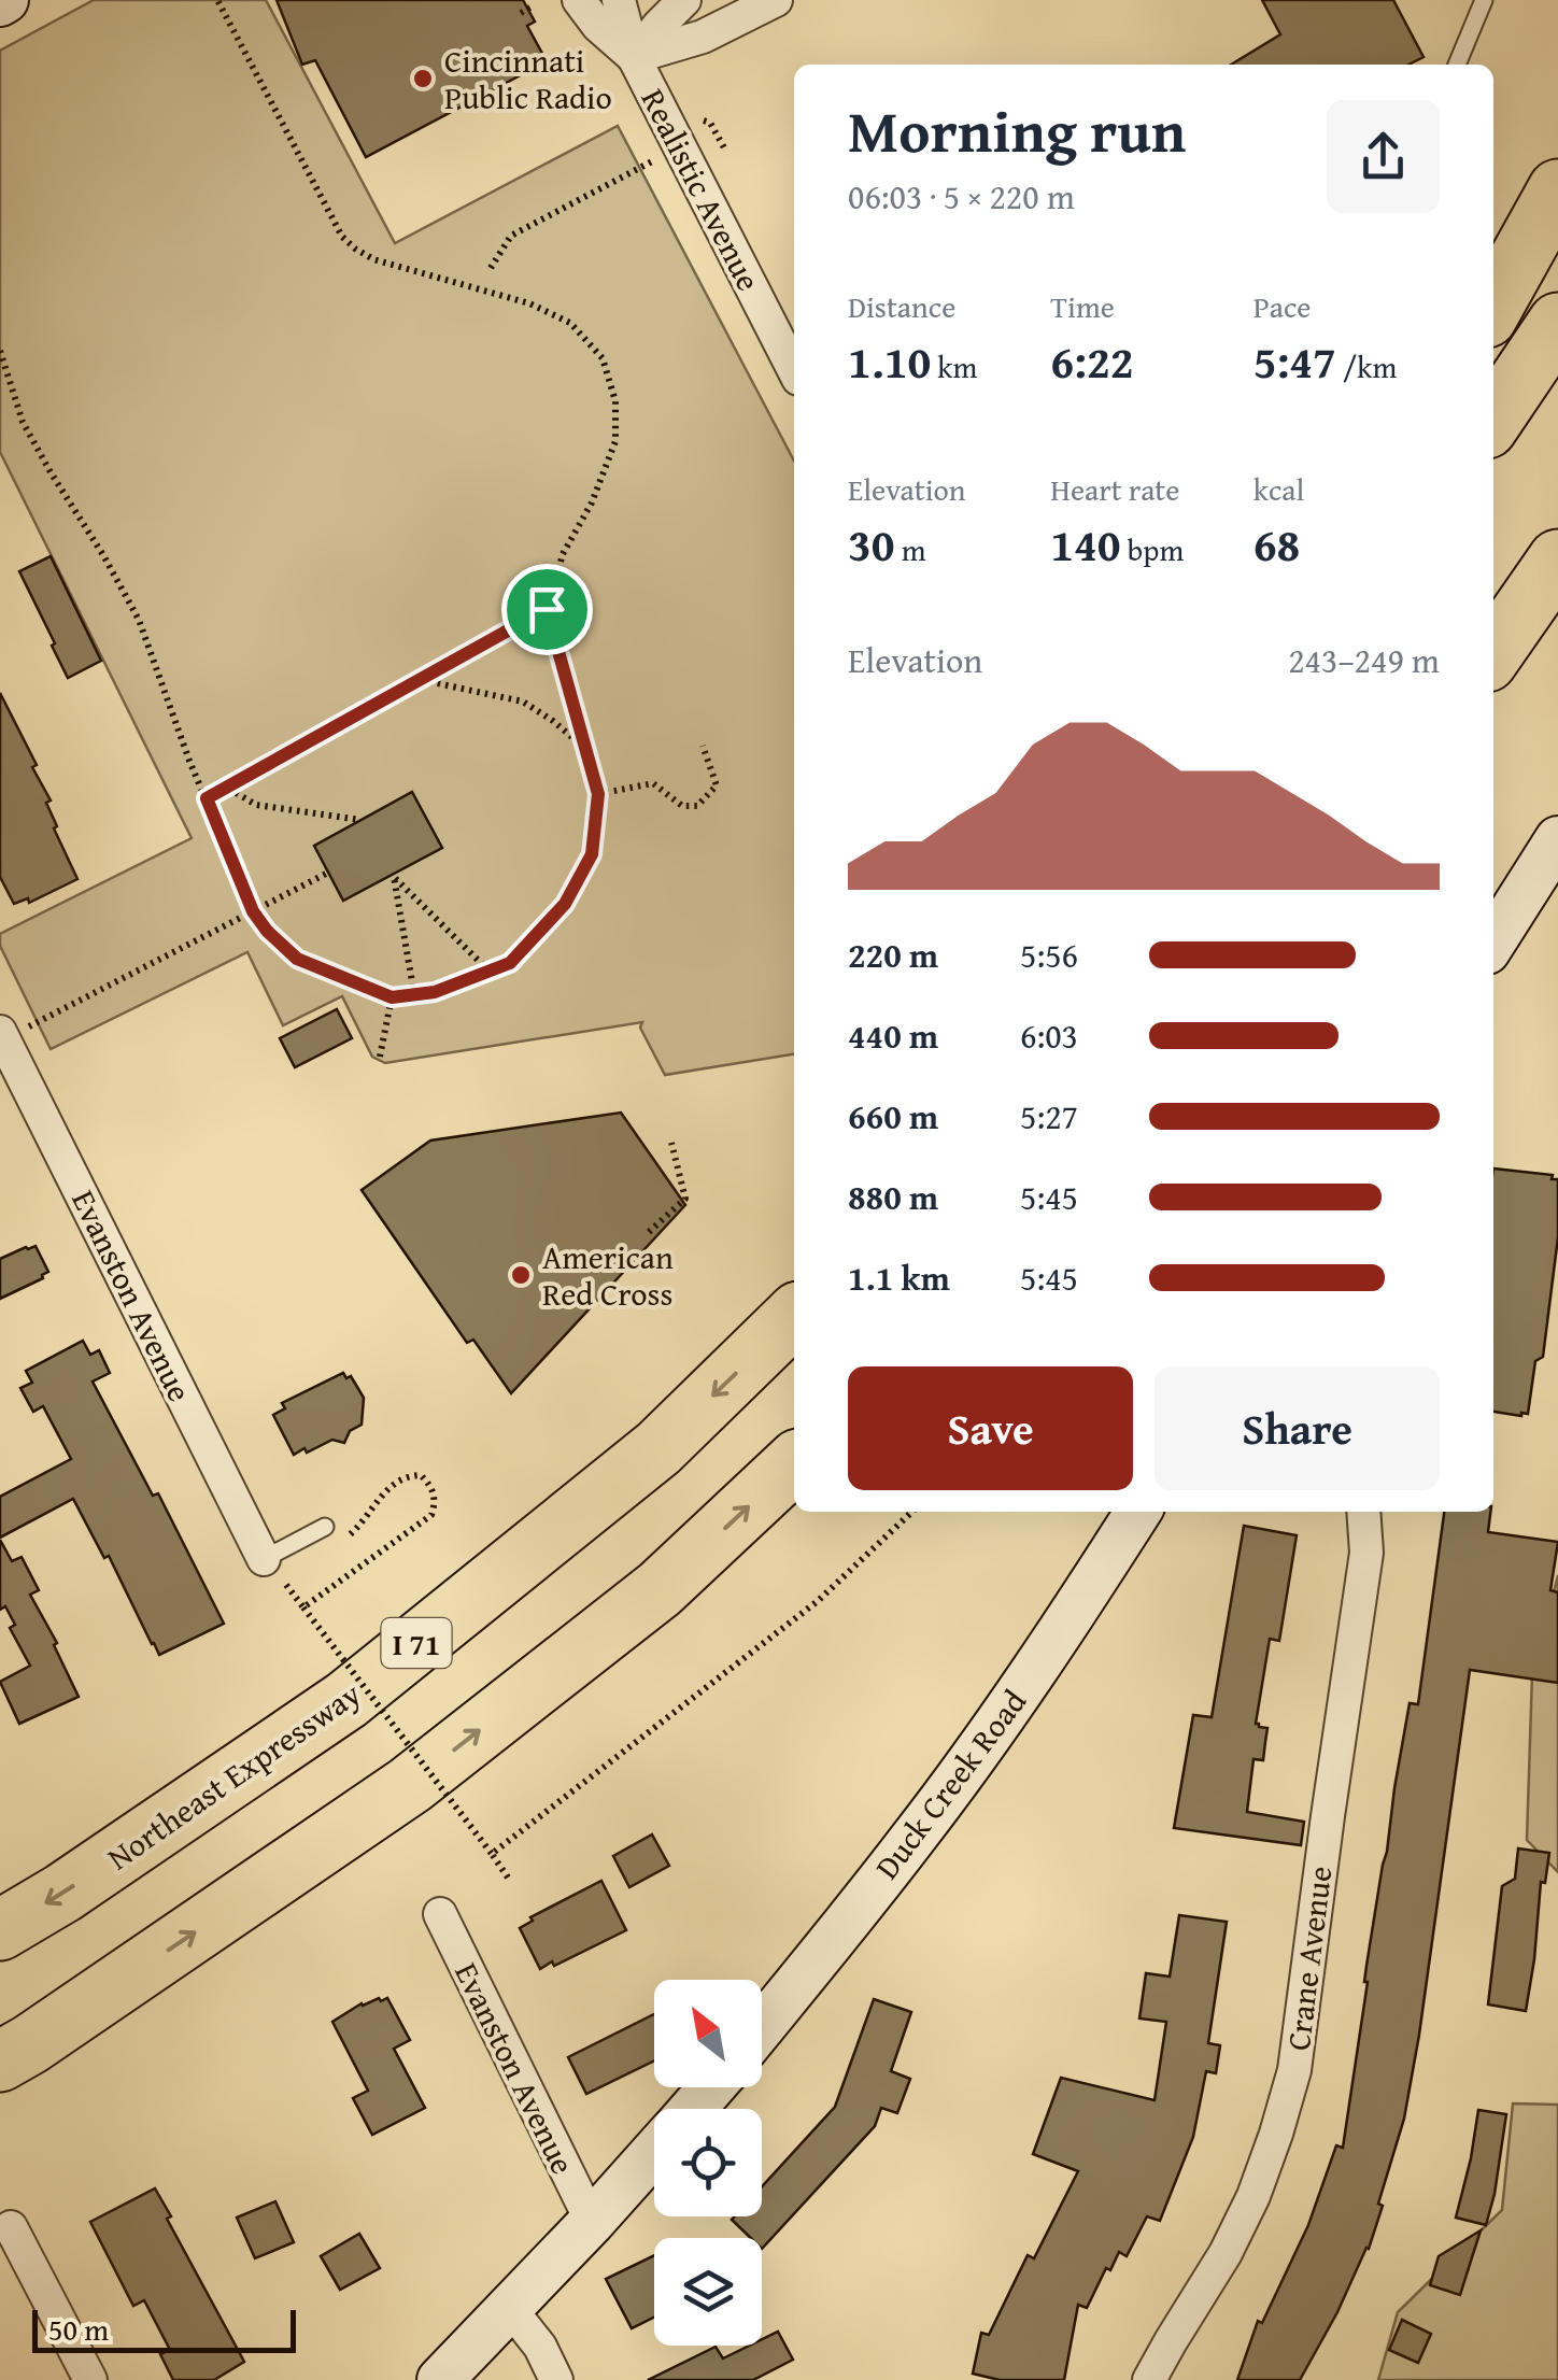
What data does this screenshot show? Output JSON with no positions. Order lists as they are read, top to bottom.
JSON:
{
  "streets": {
    "highway": ["I 71", "Northeast Expressway"],
    "street": [
      "Realistic Avenue",
      "Evanston Avenue",
      "Duck Creek Road",
      "Crane Avenue"
    ]
  },
  "places": ["Cincinnati Public Radio", "American Red Cross"],
  "scale_bar": "50 m",
  "north": "top left",
  "page": {
    "heading": ["Morning run", "06:03 · 5 × 220 m"],
    "stats": [
      ["Distance", "1.10 km"],
      ["Time", "6:22"],
      ["Pace", "5:47 /km"],
      ["Elevation", "30 m"],
      ["Heart rate", "140 bpm"],
      ["kcal", "68"]
    ],
    "chart": ["Elevation", "243–249 m"],
    "list": [
      {
        "name": "220 m",
        "note": "5:56"
      },
      {
        "name": "440 m",
        "note": "6:03"
      },
      {
        "name": "660 m",
        "note": "5:27"
      },
      {
        "name": "880 m",
        "note": "5:45"
      },
      {
        "name": "1.1 km",
        "note": "5:45"
      }
    ],
    "buttons": ["Save", "Share"],
    "scale": "50 m"
  }
}
